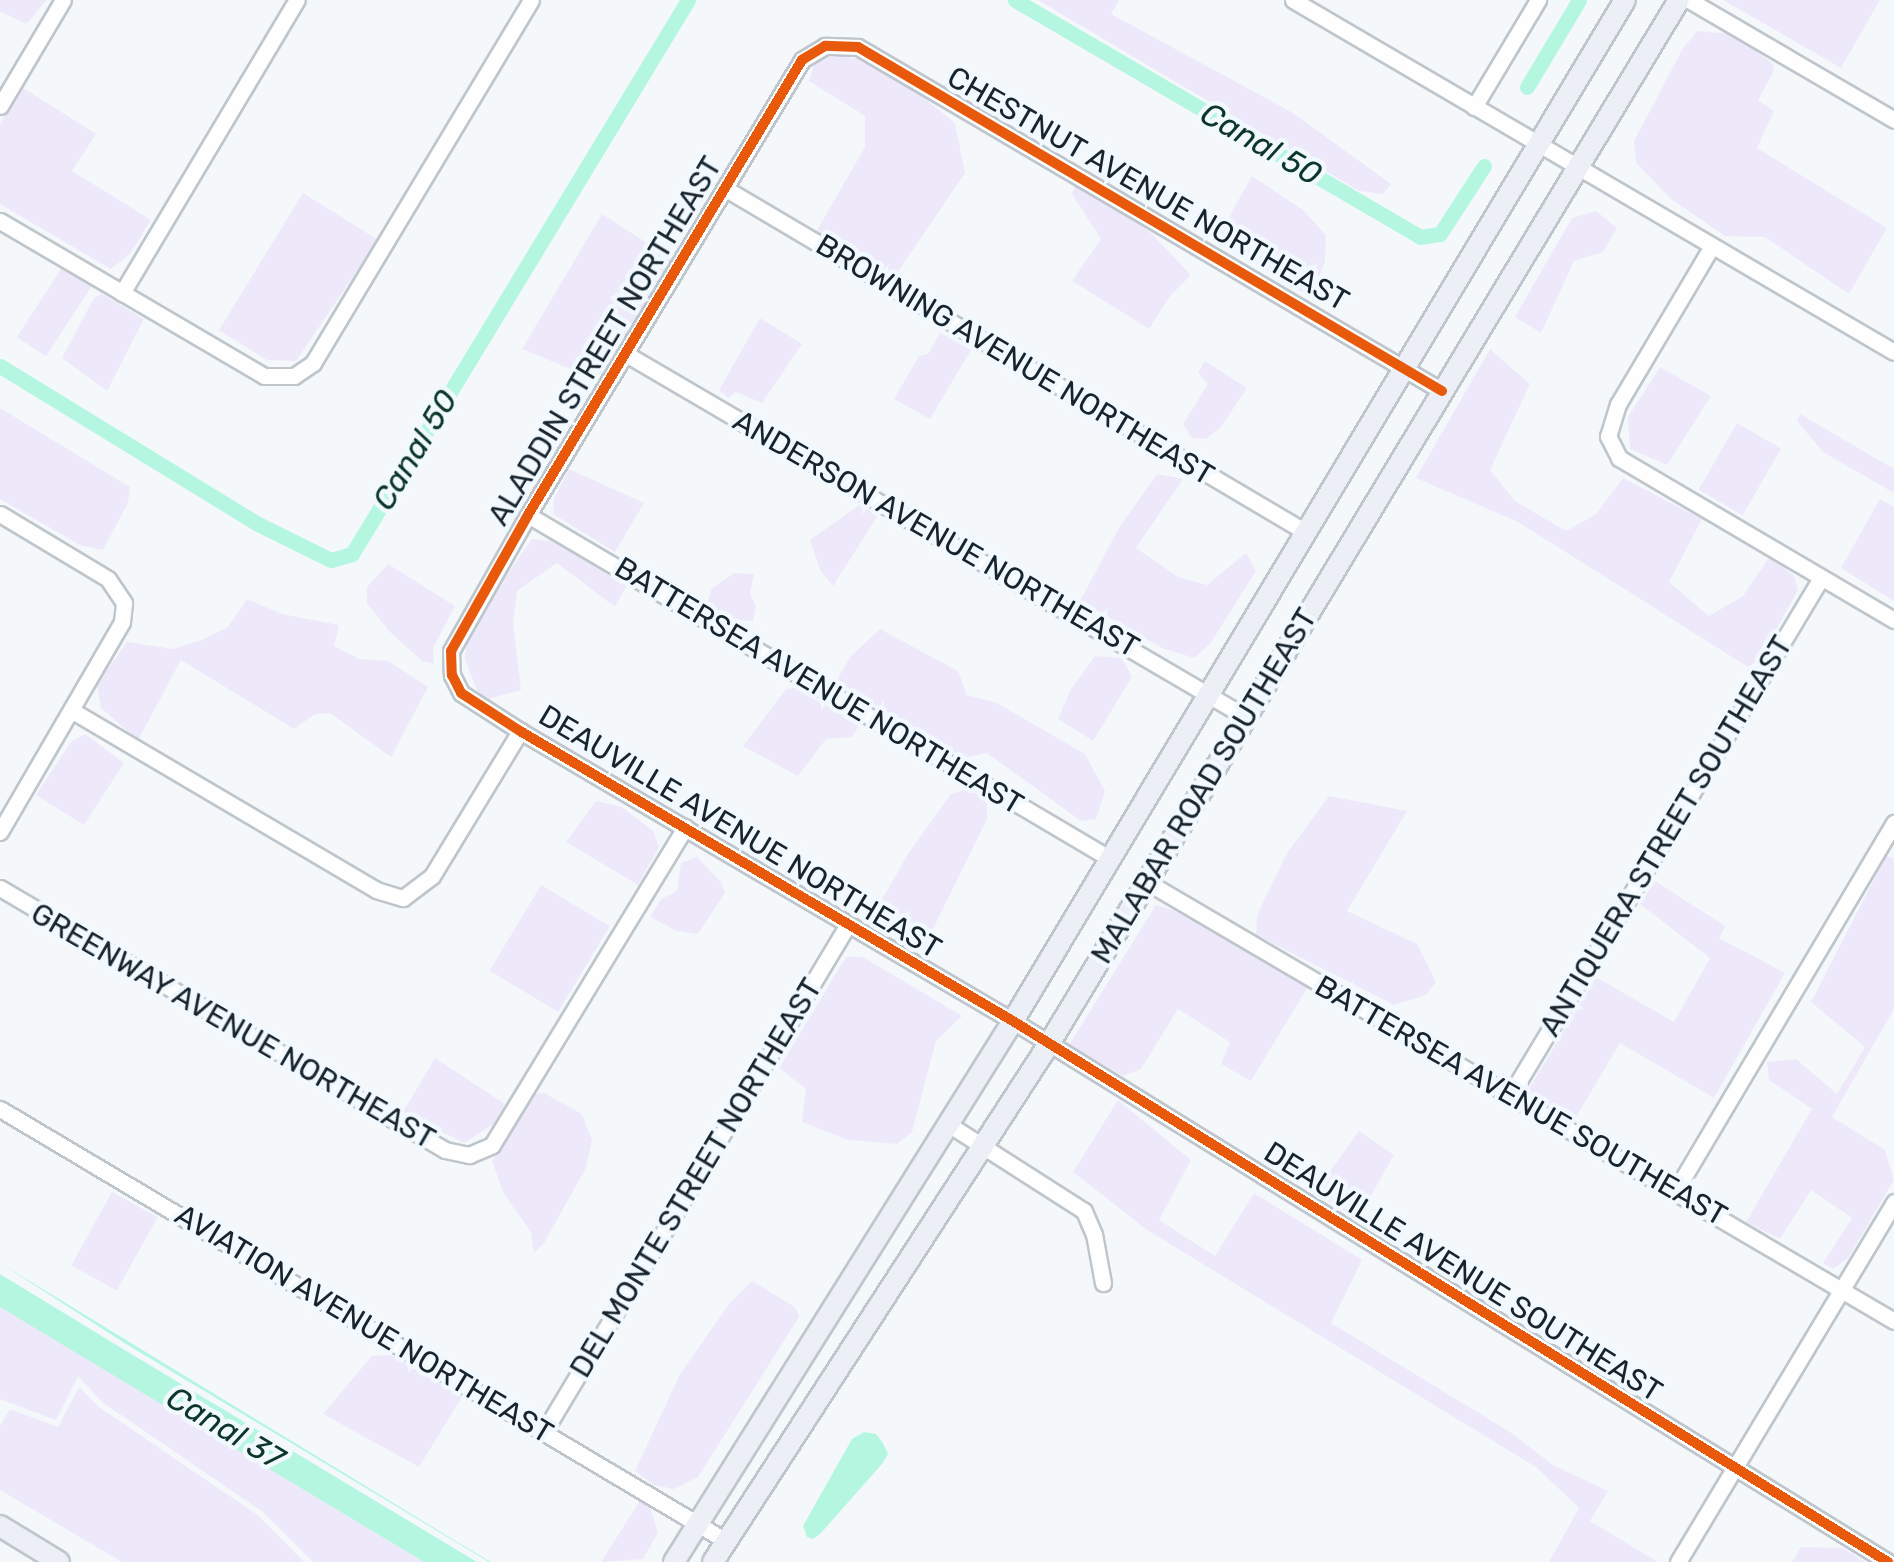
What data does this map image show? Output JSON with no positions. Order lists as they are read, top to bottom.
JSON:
{
  "streets": {
    "main road": ["MALABAR ROAD SOUTHEAST"],
    "street": [
      "CHESTNUT AVENUE NORTHEAST",
      "ALADDIN STREET NORTHEAST",
      "BROWNING AVENUE NORTHEAST",
      "ANDERSON AVENUE NORTHEAST",
      "BATTERSEA AVENUE NORTHEAST",
      "DEAUVILLE AVENUE NORTHEAST",
      "ANTIQUERA STREET SOUTHEAST",
      "GREENWAY AVENUE NORTHEAST",
      "BATTERSEA AVENUE SOUTHEAST",
      "DEL MONTE STREET NORTHEAST",
      "DEAUVILLE AVENUE SOUTHEAST",
      "AVIATION AVENUE NORTHEAST"
    ]
  },
  "crossings": [
    ["CHESTNUT AVENUE NORTHEAST", "ALADDIN STREET NORTHEAST"],
    ["CHESTNUT AVENUE NORTHEAST", "MALABAR ROAD SOUTHEAST"],
    ["ALADDIN STREET NORTHEAST", "BROWNING AVENUE NORTHEAST"],
    ["ALADDIN STREET NORTHEAST", "ANDERSON AVENUE NORTHEAST"],
    ["ALADDIN STREET NORTHEAST", "BATTERSEA AVENUE NORTHEAST"],
    ["ALADDIN STREET NORTHEAST", "DEAUVILLE AVENUE NORTHEAST"],
    ["BROWNING AVENUE NORTHEAST", "MALABAR ROAD SOUTHEAST"],
    ["ANDERSON AVENUE NORTHEAST", "MALABAR ROAD SOUTHEAST"],
    ["BATTERSEA AVENUE NORTHEAST", "MALABAR ROAD SOUTHEAST"],
    ["MALABAR ROAD SOUTHEAST", "DEAUVILLE AVENUE NORTHEAST"],
    ["MALABAR ROAD SOUTHEAST", "BATTERSEA AVENUE SOUTHEAST"],
    ["MALABAR ROAD SOUTHEAST", "DEAUVILLE AVENUE SOUTHEAST"],
    ["MALABAR ROAD SOUTHEAST", "AVIATION AVENUE NORTHEAST"],
    ["DEAUVILLE AVENUE NORTHEAST", "GREENWAY AVENUE NORTHEAST"],
    ["DEAUVILLE AVENUE NORTHEAST", "DEL MONTE STREET NORTHEAST"],
    ["DEAUVILLE AVENUE NORTHEAST", "DEAUVILLE AVENUE SOUTHEAST"],
    ["ANTIQUERA STREET SOUTHEAST", "BATTERSEA AVENUE SOUTHEAST"],
    ["DEL MONTE STREET NORTHEAST", "AVIATION AVENUE NORTHEAST"]
  ],
  "water": ["Canal 50", "Canal 37"]
}
